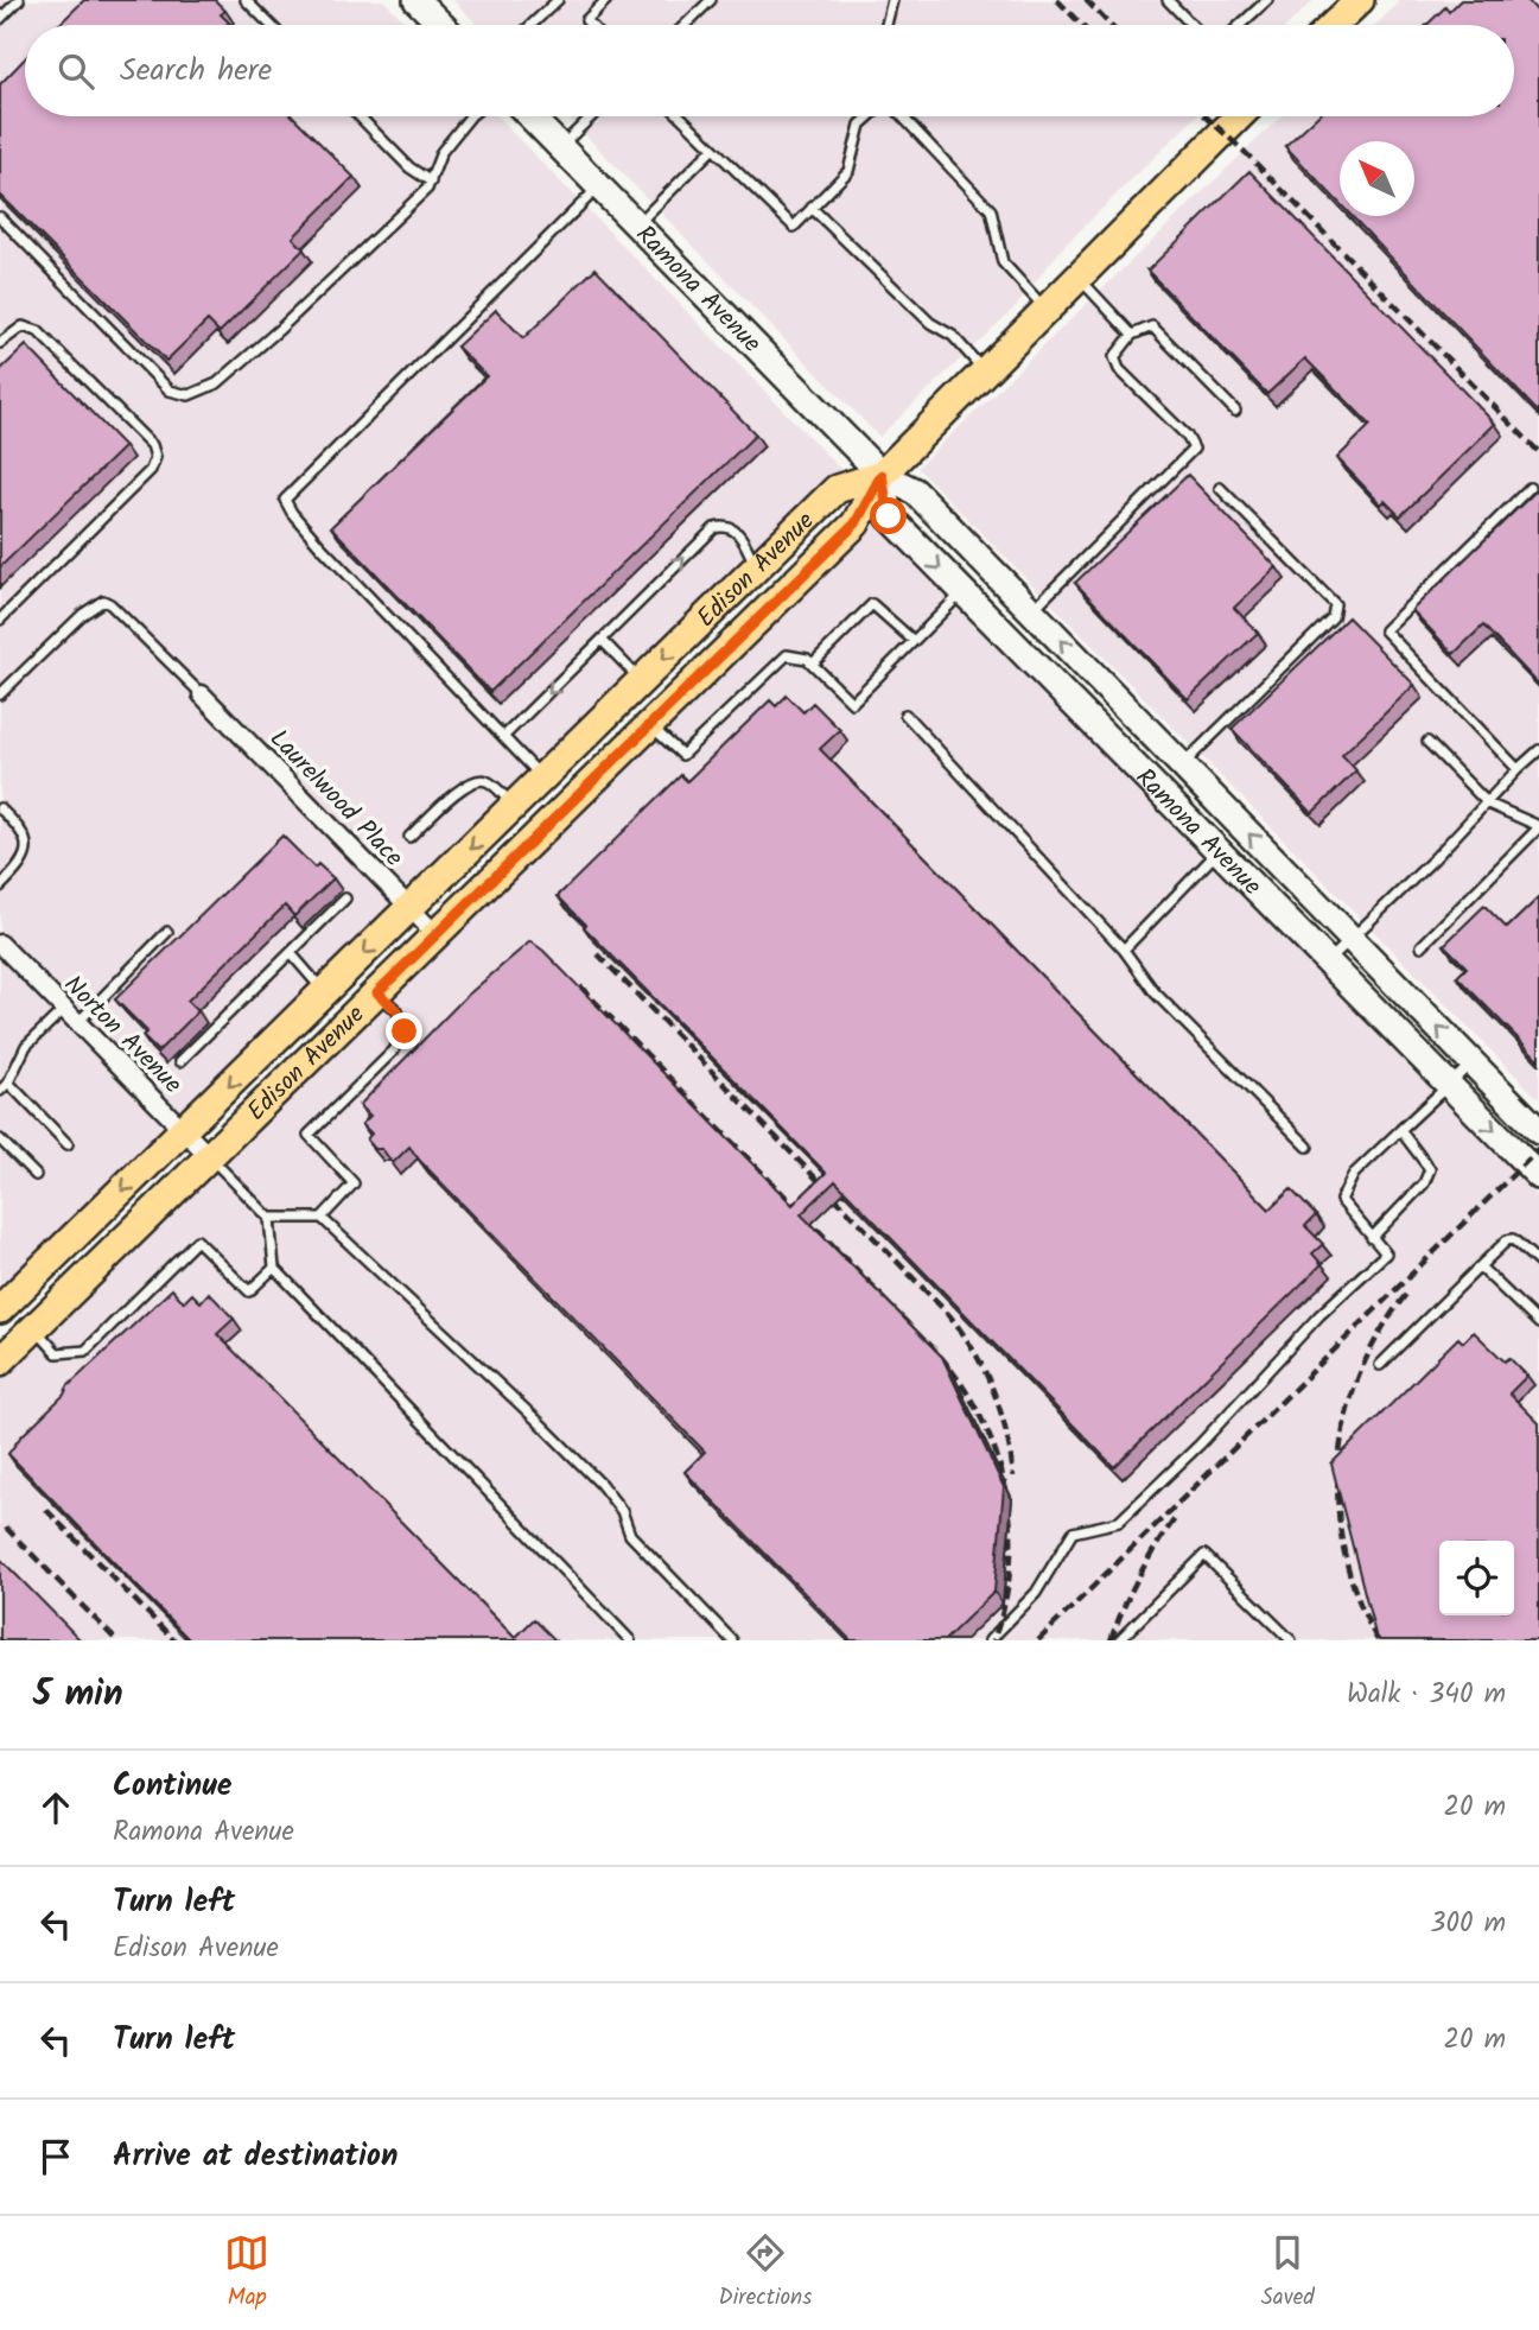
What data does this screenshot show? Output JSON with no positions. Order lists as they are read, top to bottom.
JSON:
{
  "streets": {
    "main road": ["Ramona Avenue", "Edison Avenue"],
    "street": ["Laurelwood Place", "Norton Avenue"]
  },
  "crossings": [
    ["Ramona Avenue", "Edison Avenue"],
    ["Edison Avenue", "Laurelwood Place"],
    ["Edison Avenue", "Norton Avenue"]
  ],
  "north": "top left",
  "page": {
    "search": "Search here",
    "heading": ["5 min", "Walk · 340 m"],
    "list": [
      ["Continue", "Ramona Avenue", "20 m"],
      ["Turn left", "Edison Avenue", "300 m"],
      ["Turn left", "20 m"],
      "Arrive at destination"
    ],
    "nav": ["Map", "Directions", "Saved"]
  }
}
